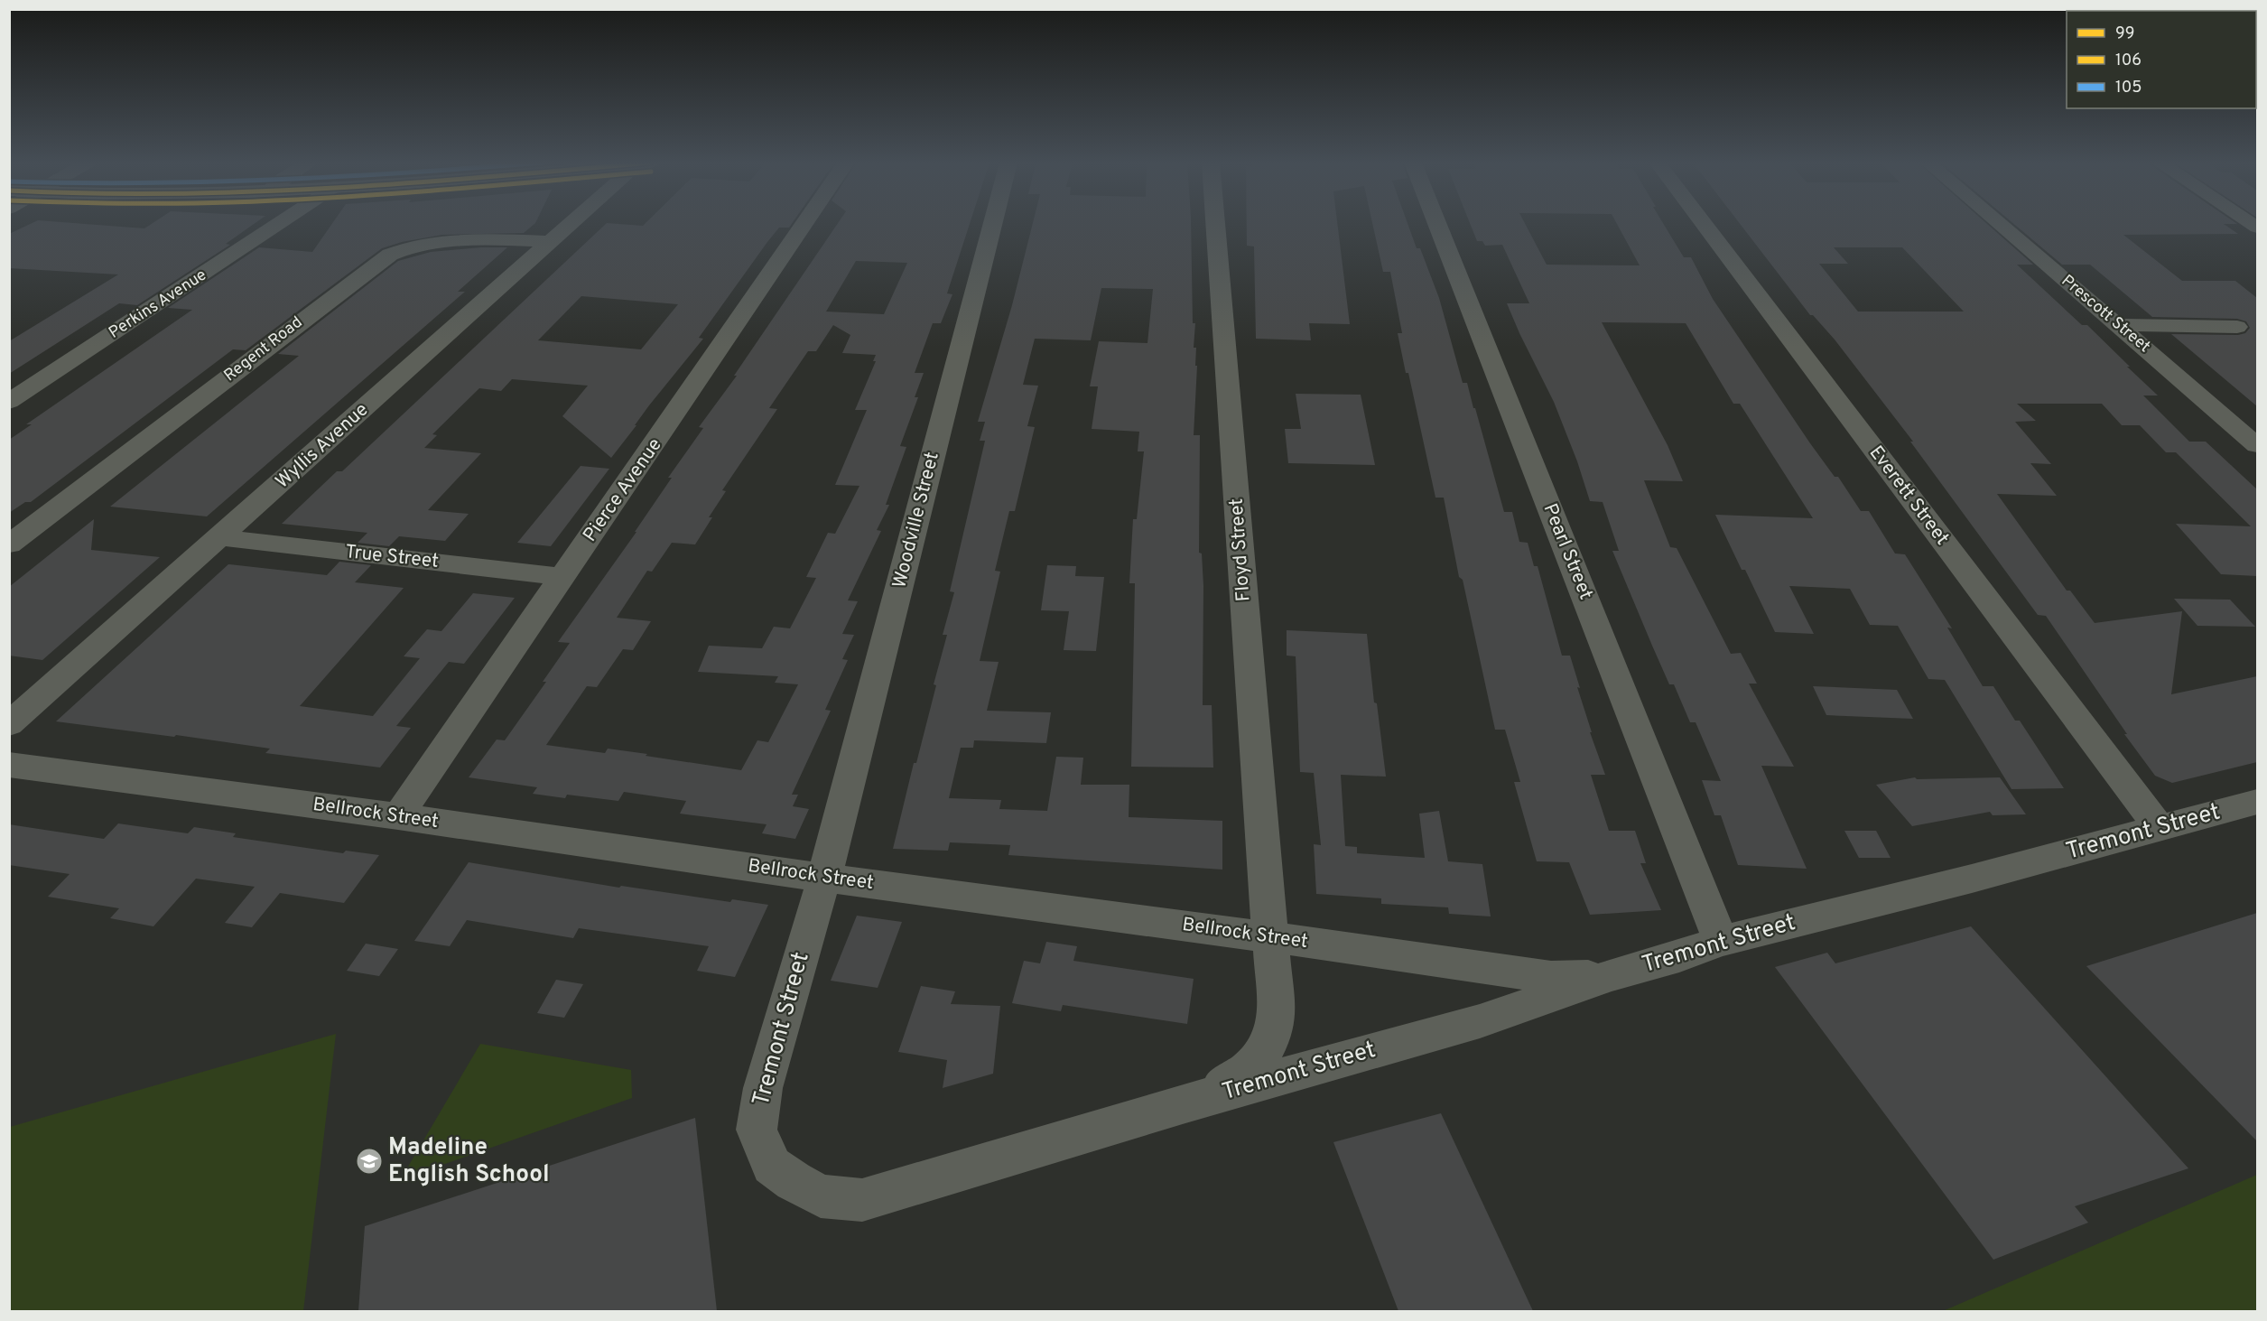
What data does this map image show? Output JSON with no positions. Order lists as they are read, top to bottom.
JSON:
{
  "streets": {
    "street": [
      "Perkins Avenue",
      "Prescott Street",
      "Regent Road",
      "Wyllis Avenue",
      "Pierce Avenue",
      "Everett Street",
      "Woodville Street",
      "Floyd Street",
      "Pearl Street",
      "True Street",
      "Bellrock Street",
      "Tremont Street"
    ]
  },
  "crossings": [
    ["Regent Road", "Wyllis Avenue"],
    ["Wyllis Avenue", "True Street"],
    ["Pierce Avenue", "True Street"],
    ["Pierce Avenue", "Bellrock Street"],
    ["Everett Street", "Tremont Street"],
    ["Woodville Street", "Bellrock Street"],
    ["Woodville Street", "Tremont Street"],
    ["Floyd Street", "Bellrock Street"],
    ["Floyd Street", "Tremont Street"],
    ["Pearl Street", "Tremont Street"],
    ["Bellrock Street", "Tremont Street"]
  ],
  "places": {
    "school or university": ["Madeline English School"]
  },
  "legend": ["99", "106", "105"]
}
